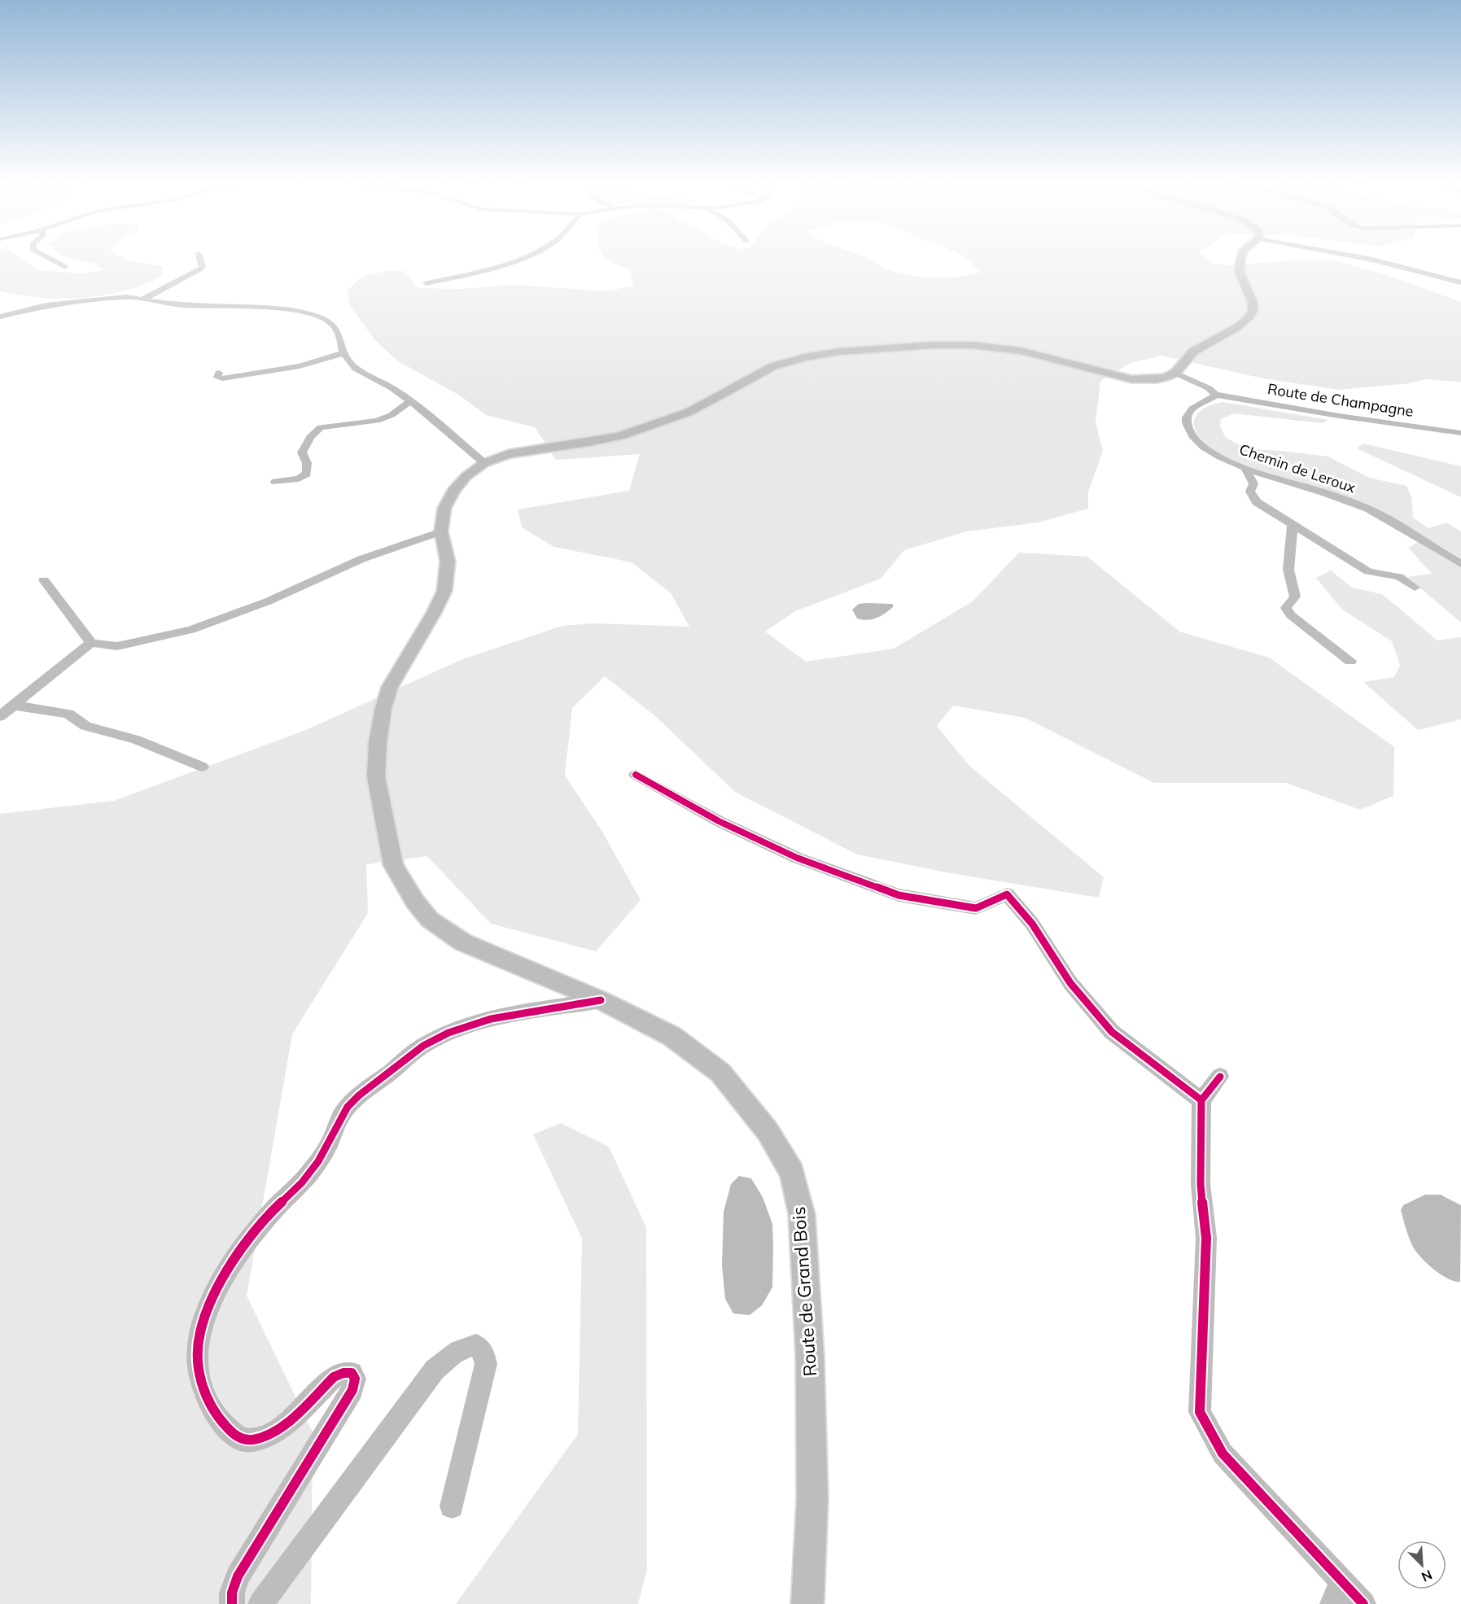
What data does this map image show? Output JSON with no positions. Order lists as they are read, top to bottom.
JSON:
{
  "streets": {
    "main road": ["Route de Grand Bois"],
    "street": ["Route de Champagne", "Chemin de Leroux"]
  },
  "crossings": [
    ["Route de Champagne", "Chemin de Leroux"]
  ],
  "north": "bottom right"
}
